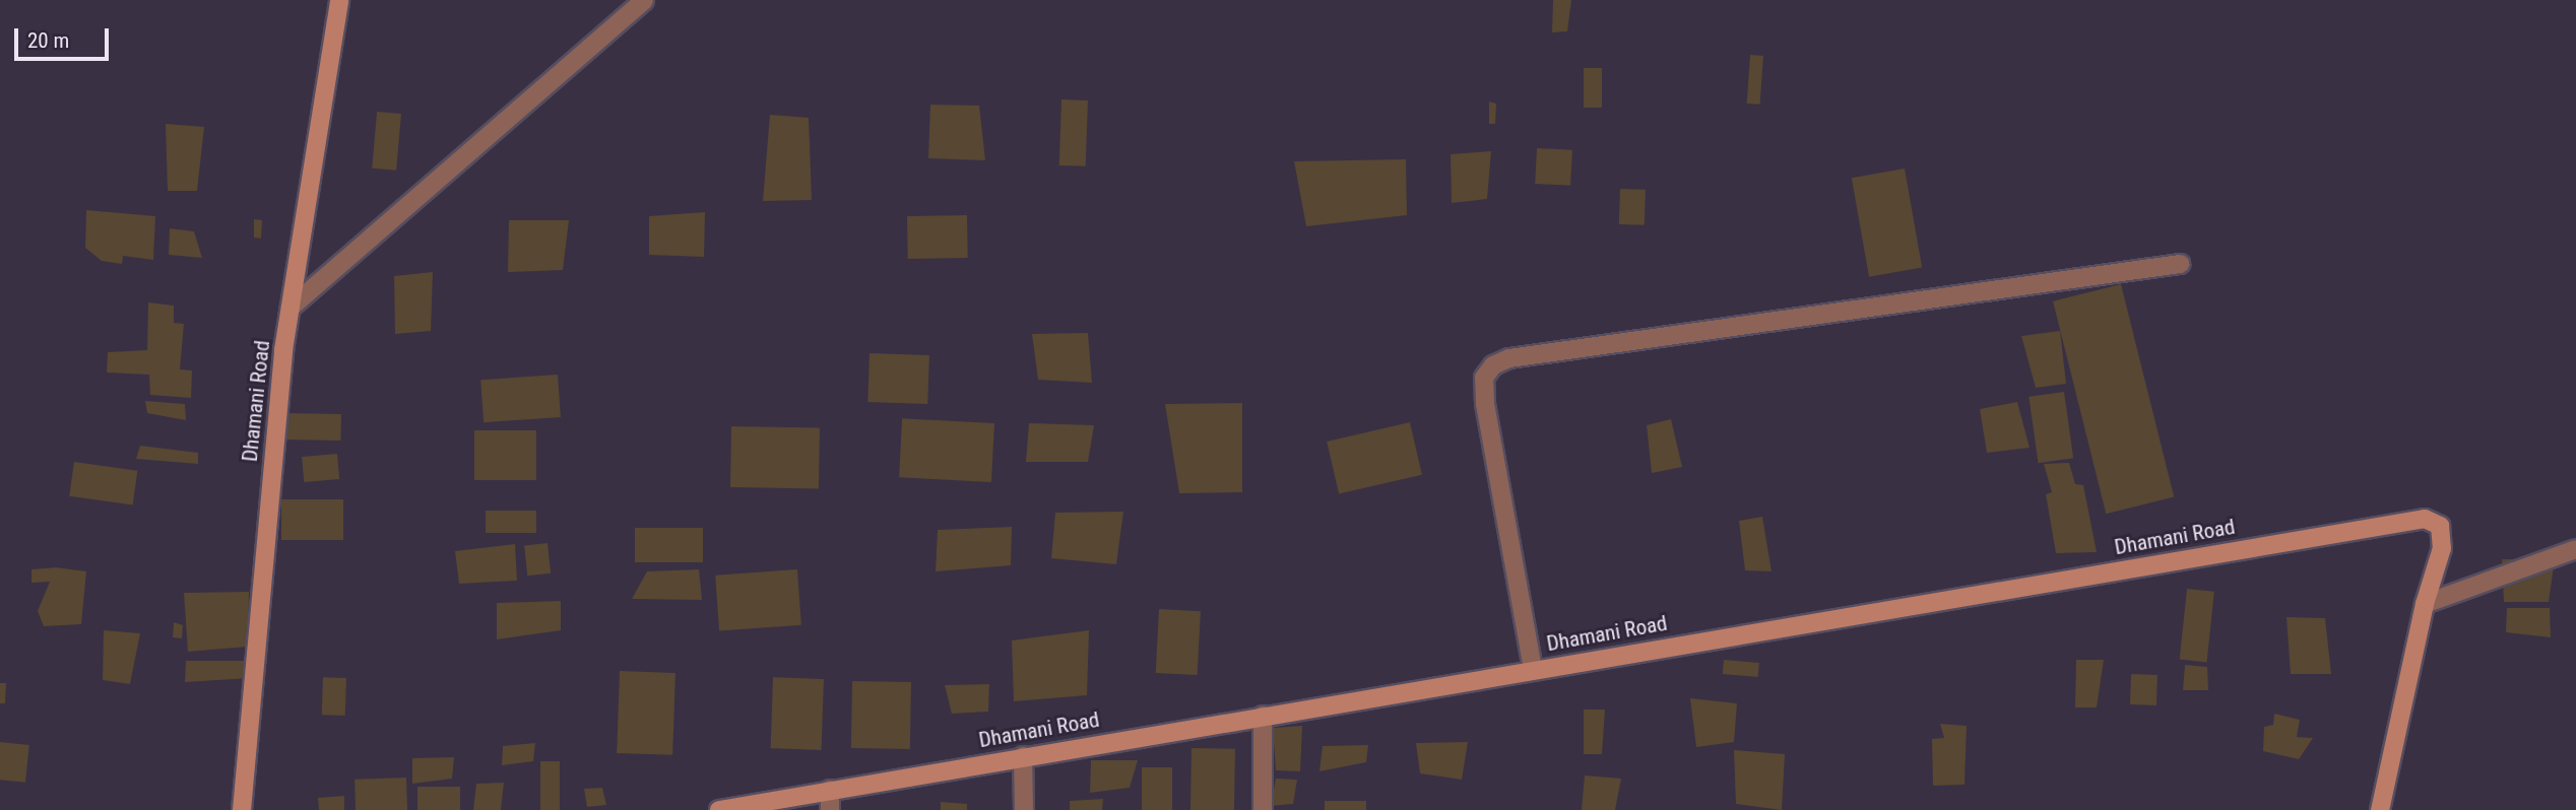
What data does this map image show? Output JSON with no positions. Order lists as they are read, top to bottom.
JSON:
{
  "streets": {
    "main road": ["Dhamani Road"]
  },
  "scale_bar": "20 m"
}
